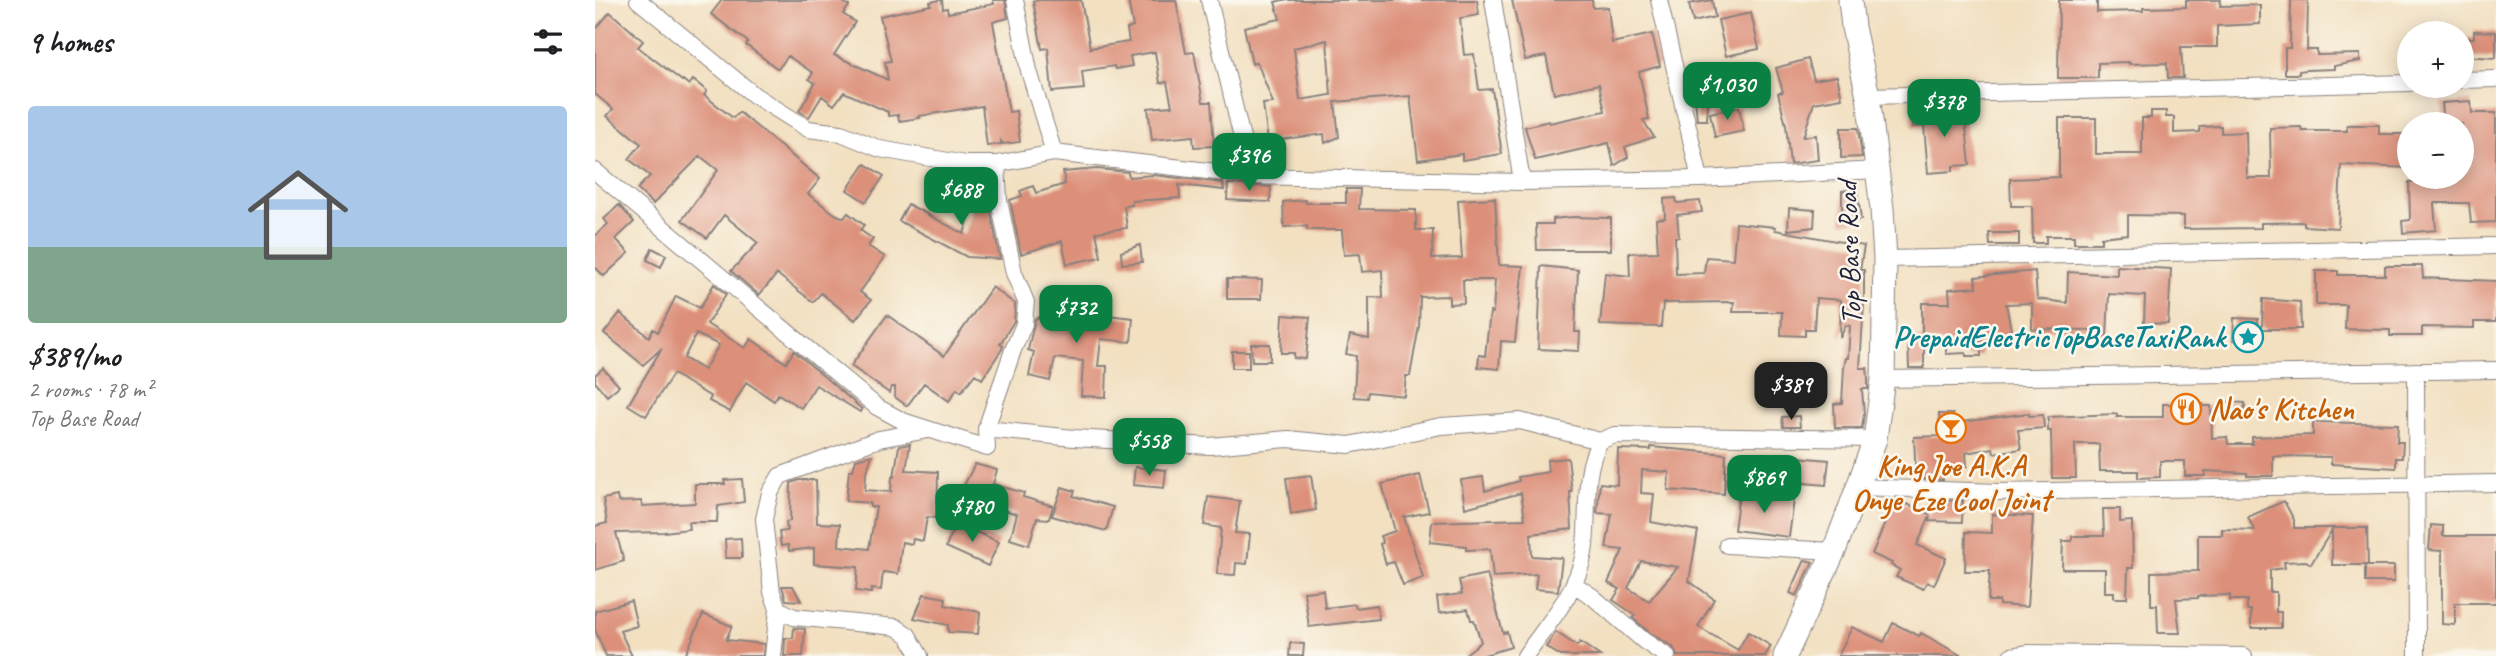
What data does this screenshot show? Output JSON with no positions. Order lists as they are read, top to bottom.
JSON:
{
  "streets": {
    "street": ["Top Base Road"]
  },
  "places": {
    "place": ["PrepaidElectricTopBaseTaxiRank"],
    "restaurant": ["Nao's Kitchen"],
    "bar": ["King Joe A.K.A Onye Eze Cool Joint"]
  },
  "page": {
    "heading": "9 homes",
    "map_buttons": ["+", "−"],
    "price": [
      "$1,030",
      "$378",
      "$396",
      "$688",
      "$732",
      "$389",
      "$558",
      "$869",
      "$780"
    ],
    "list": [
      {
        "name": "$389/mo",
        "note": "2 rooms · 78 m² · Top Base Road"
      }
    ]
  }
}
